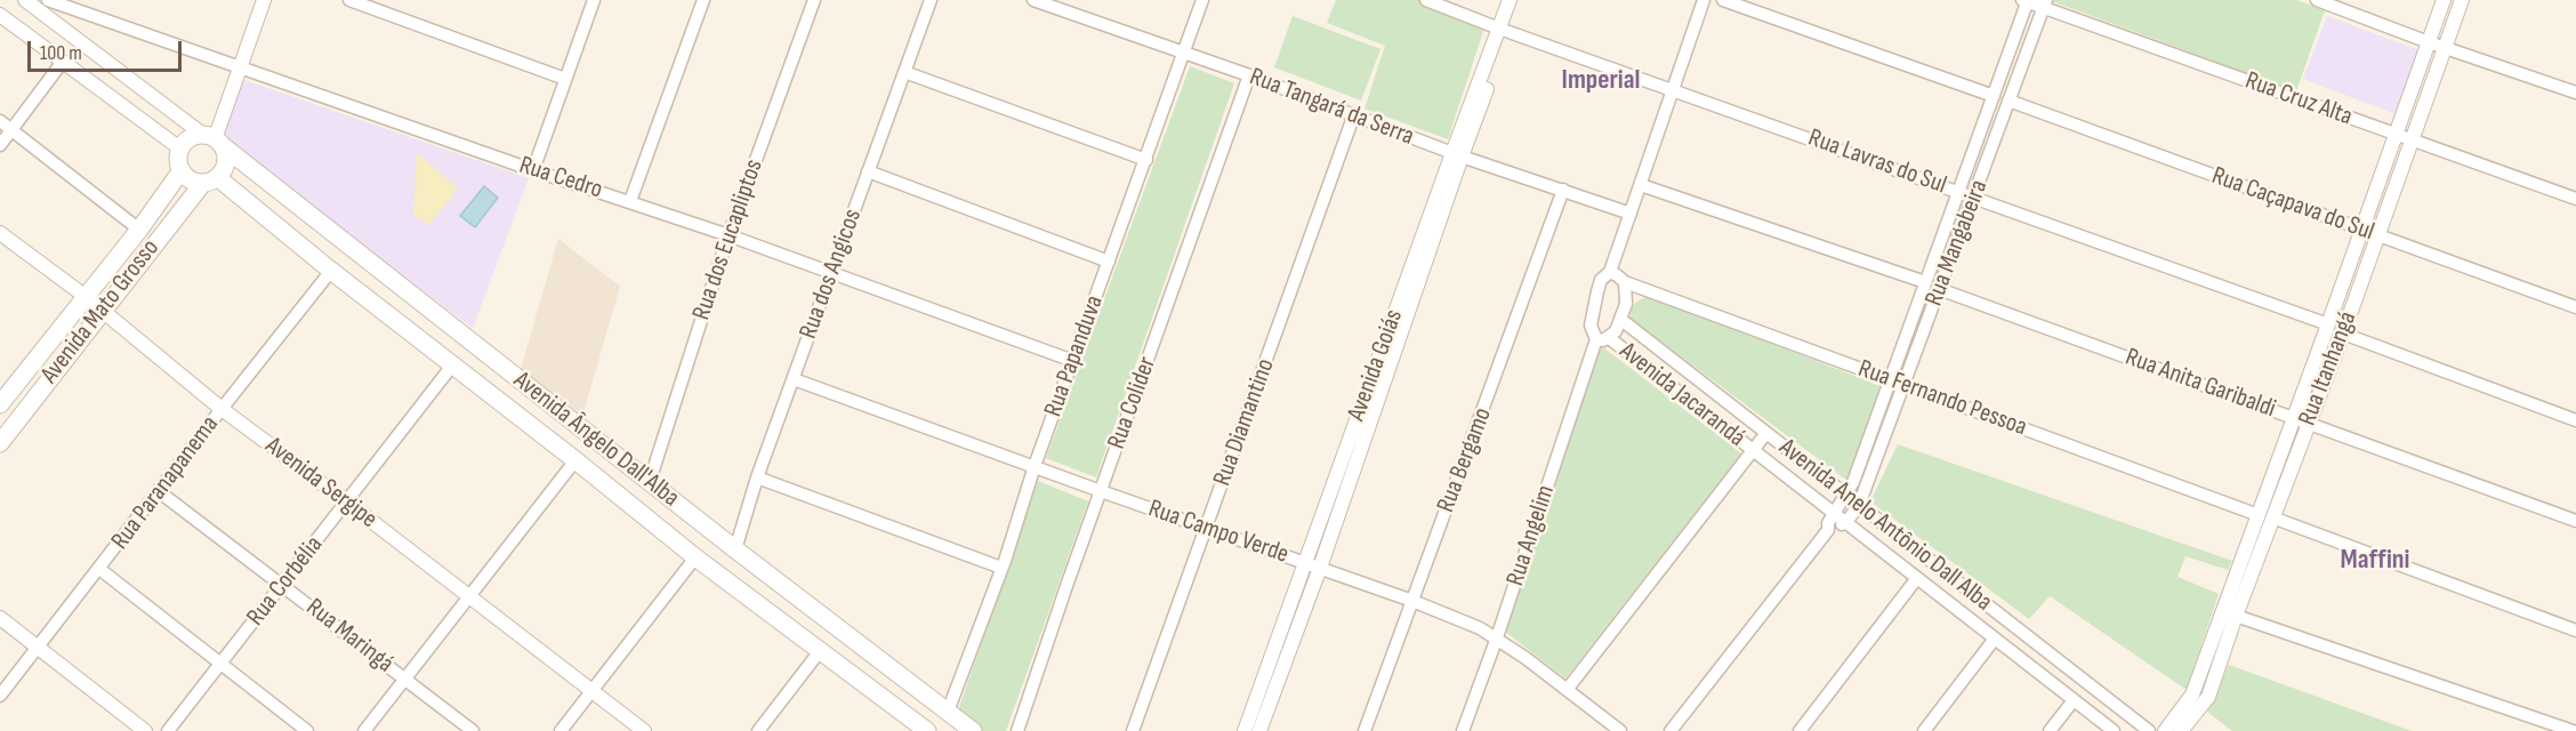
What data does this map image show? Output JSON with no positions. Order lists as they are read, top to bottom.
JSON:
{
  "streets": {
    "main road": ["Avenida Mato Grosso", "Avenida Ângelo Dall'Alba"],
    "street": [
      "Rua Cruz Alta",
      "Rua Tangará da Serra",
      "Rua Lavras do Sul",
      "Rua Cedro",
      "Rua Caçapava do Sul",
      "Rua dos Eucapliptos",
      "Rua Mangabeira",
      "Rua dos Angicos",
      "Rua Papanduva",
      "Avenida Goiás",
      "Rua Itanhangá",
      "Rua Anita Garibaldi",
      "Avenida Jacarandá",
      "Rua Fernando Pessoa",
      "Rua Colider",
      "Rua Diamantino",
      "Rua Bergamo",
      "Rua Paranapanema",
      "Avenida Sergipe",
      "Avenida Anelo Antônio Dall Alba",
      "Rua Campo Verde",
      "Rua Angelim",
      "Rua Corbélia",
      "Rua Maringá"
    ]
  },
  "crossings": [
    ["Rua Cruz Alta", "Rua Mangabeira"],
    ["Rua Cruz Alta", "Rua Itanhangá"],
    ["Rua Tangará da Serra", "Rua Papanduva"],
    ["Rua Tangará da Serra", "Avenida Goiás"],
    ["Rua Tangará da Serra", "Rua Colider"],
    ["Rua Tangará da Serra", "Rua Diamantino"],
    ["Rua Tangará da Serra", "Rua Bergamo"],
    ["Rua Lavras do Sul", "Rua Mangabeira"],
    ["Rua Lavras do Sul", "Avenida Goiás"],
    ["Rua Lavras do Sul", "Rua Itanhangá"],
    ["Rua Cedro", "Rua dos Eucapliptos"],
    ["Rua Cedro", "Rua dos Angicos"],
    ["Rua Cedro", "Rua Papanduva"],
    ["Rua Caçapava do Sul", "Rua Mangabeira"],
    ["Rua Caçapava do Sul", "Rua Itanhangá"],
    ["Rua dos Eucapliptos", "Avenida Ângelo Dall'Alba"],
    ["Rua Mangabeira", "Rua Anita Garibaldi"],
    ["Rua Mangabeira", "Avenida Jacarandá"],
    ["Rua Mangabeira", "Rua Fernando Pessoa"],
    ["Rua Mangabeira", "Avenida Anelo Antônio Dall Alba"],
    ["Rua dos Angicos", "Avenida Ângelo Dall'Alba"],
    ["Rua dos Angicos", "Rua Campo Verde"],
    ["Avenida Mato Grosso", "Avenida Ângelo Dall'Alba"],
    ["Avenida Mato Grosso", "Avenida Sergipe"],
    ["Rua Papanduva", "Avenida Ângelo Dall'Alba"],
    ["Rua Papanduva", "Rua Campo Verde"],
    ["Avenida Goiás", "Rua Campo Verde"],
    ["Rua Itanhangá", "Rua Anita Garibaldi"],
    ["Rua Itanhangá", "Rua Fernando Pessoa"],
    ["Avenida Jacarandá", "Rua Angelim"],
    ["Rua Colider", "Rua Campo Verde"],
    ["Rua Diamantino", "Rua Campo Verde"],
    ["Avenida Ângelo Dall'Alba", "Rua Paranapanema"],
    ["Avenida Ângelo Dall'Alba", "Rua Corbélia"],
    ["Rua Bergamo", "Rua Campo Verde"],
    ["Rua Paranapanema", "Avenida Sergipe"],
    ["Rua Paranapanema", "Rua Maringá"],
    ["Avenida Sergipe", "Rua Corbélia"],
    ["Rua Campo Verde", "Rua Angelim"],
    ["Rua Corbélia", "Rua Maringá"]
  ],
  "districts": ["Imperial", "Maffini"],
  "scale_bar": "100 m"
}
